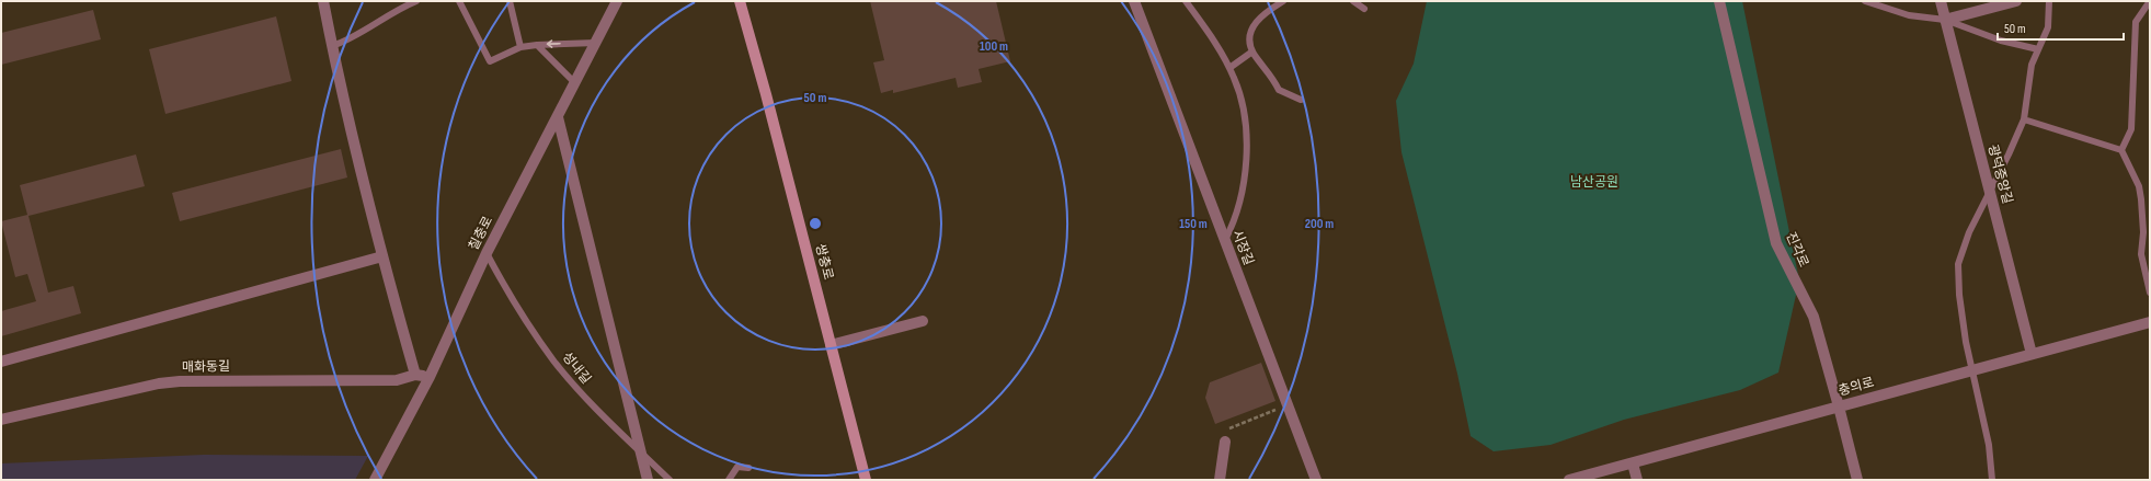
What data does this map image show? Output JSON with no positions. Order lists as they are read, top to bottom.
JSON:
{
  "streets": {
    "main road": ["쌍충로"],
    "street": [
      "광덕중앙길",
      "칠충로",
      "시장길",
      "진각로",
      "매화동길",
      "충의로"
    ],
    "lane": ["성내길"]
  },
  "crossings": [
    ["광덕중앙길", "충의로"],
    ["칠충로", "성내길"],
    ["진각로", "충의로"]
  ],
  "parks": ["남산공원"],
  "scale_bar": "50 m",
  "rings": [
    "100 m",
    "50 m",
    "150 m",
    "200 m"
  ]
}
